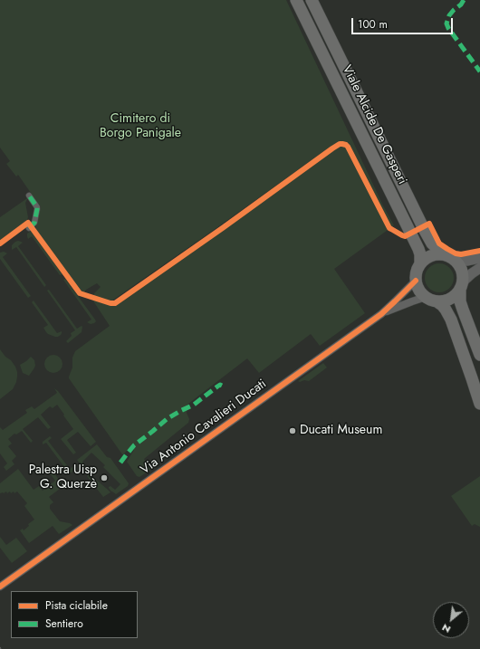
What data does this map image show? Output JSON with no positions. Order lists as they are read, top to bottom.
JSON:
{
  "streets": {
    "main road": ["Viale Alcide De Gasperi"],
    "street": ["Via Antonio Cavalieri Ducati"]
  },
  "crossings": [
    ["Viale Alcide De Gasperi", "Via Antonio Cavalieri Ducati"]
  ],
  "parks": ["Cimitero di Borgo Panigale"],
  "places": ["Ducati Museum", "Palestra Uisp G. Querzè"],
  "legend": ["Pista ciclabile", "Sentiero"],
  "scale_bar": "100 m",
  "north": "bottom left"
}
